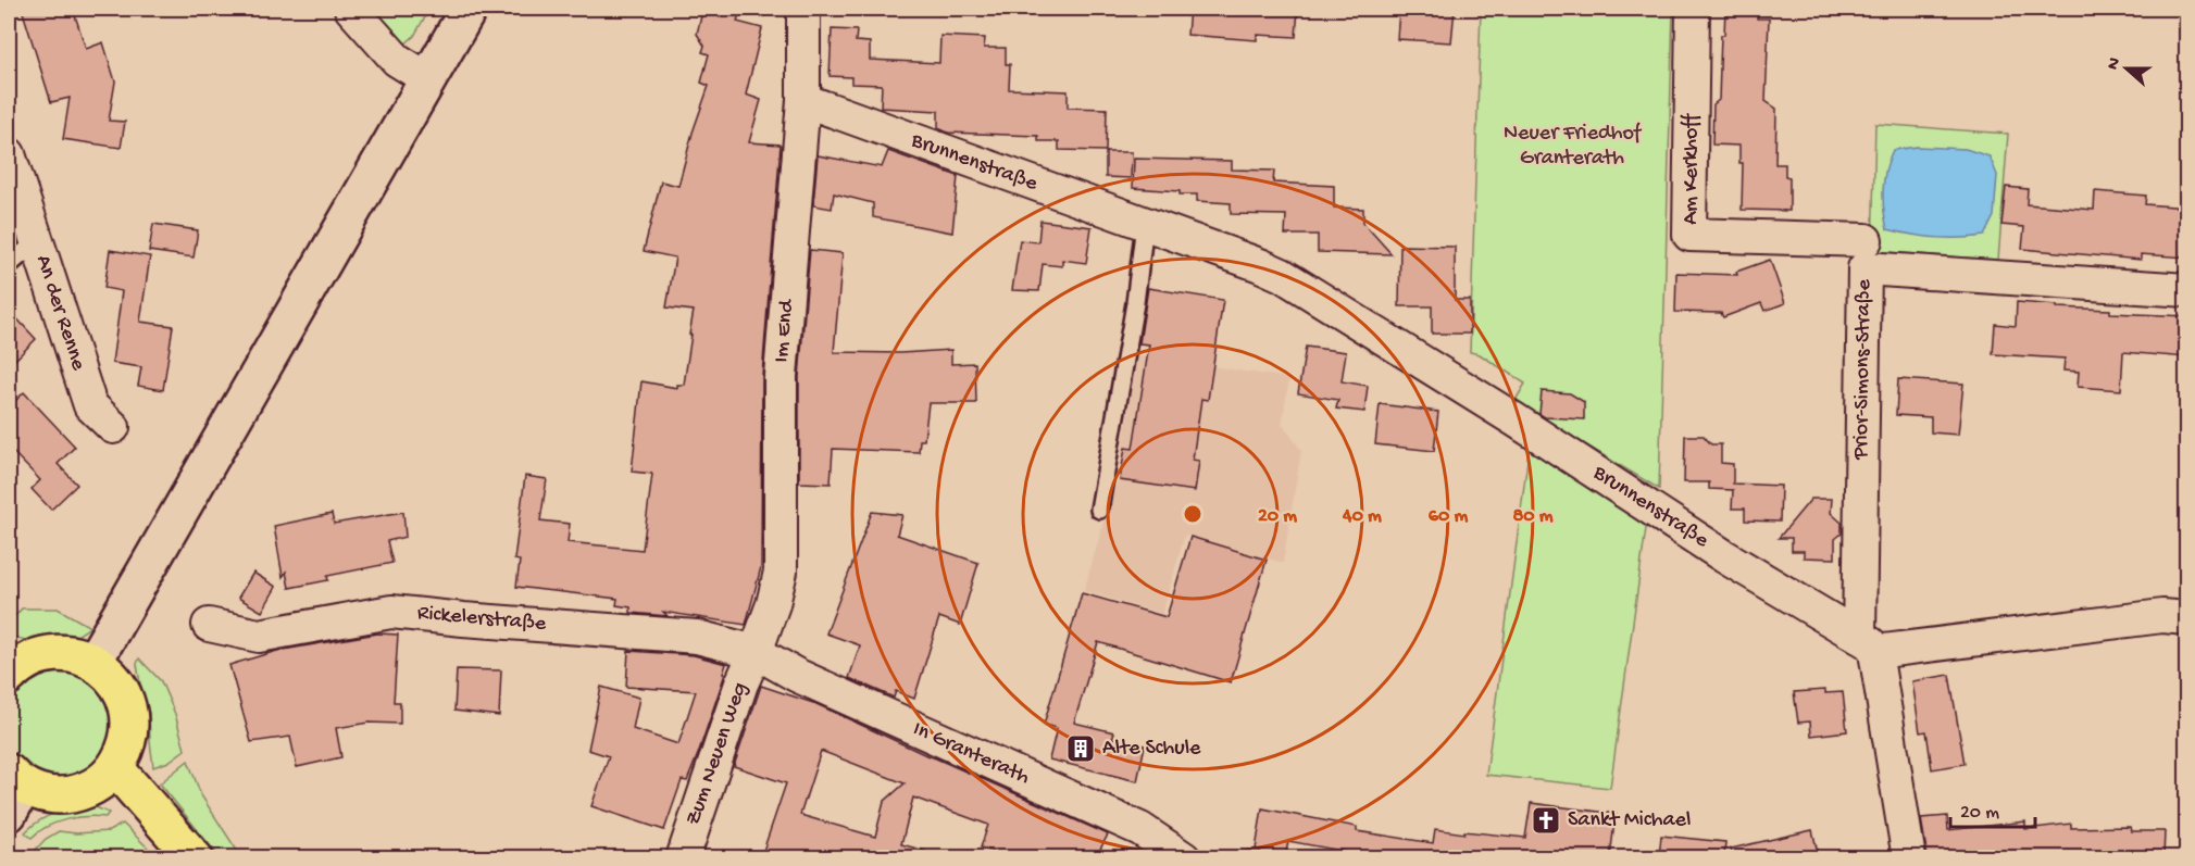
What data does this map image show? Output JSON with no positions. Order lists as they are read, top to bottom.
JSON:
{
  "streets": {
    "street": [
      "Brunnenstraße",
      "Am Kerkhoff",
      "An der Renne",
      "Im End",
      "Prior-Simons-Straße",
      "Rickelerstraße",
      "Zum Neuen Weg",
      "In Granterath"
    ]
  },
  "crossings": [
    ["Brunnenstraße", "Im End"],
    ["Brunnenstraße", "Prior-Simons-Straße"],
    ["Im End", "Rickelerstraße"],
    ["Im End", "Zum Neuen Weg"],
    ["Im End", "In Granterath"],
    ["Rickelerstraße", "Zum Neuen Weg"],
    ["Rickelerstraße", "In Granterath"],
    ["Zum Neuen Weg", "In Granterath"]
  ],
  "parks": ["Neuer Friedhof Granterath"],
  "places": {
    "building": ["Alte Schule"],
    "church": ["Sankt Michael"]
  },
  "scale_bar": "20 m",
  "north": "left",
  "rings": [
    "20 m",
    "40 m",
    "60 m",
    "80 m"
  ]
}
